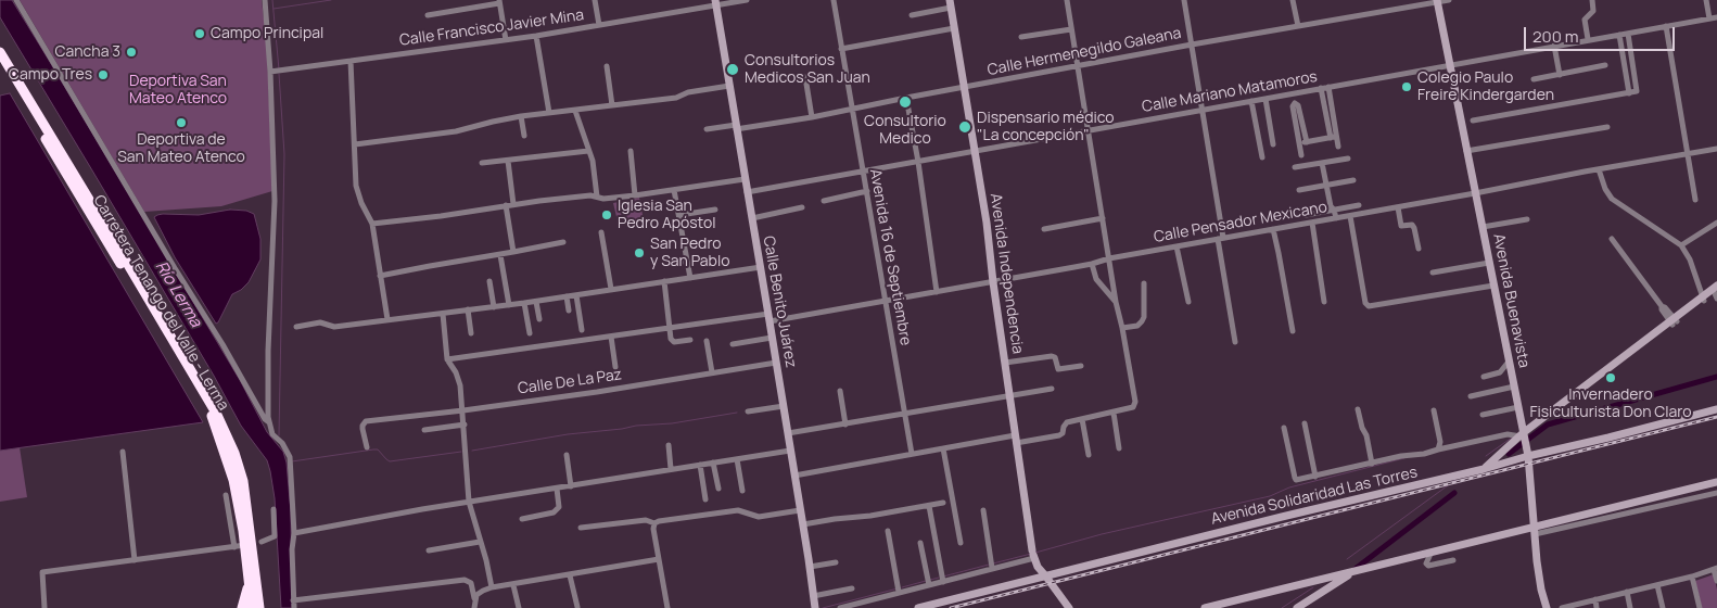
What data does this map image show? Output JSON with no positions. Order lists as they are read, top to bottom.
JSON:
{
  "streets": {
    "highway": ["Carretera Tenango del Valle - Lerma"],
    "main road": [
      "Avenida Independencia",
      "Avenida Buenavista",
      "Calle Benito Juárez",
      "Avenida Solidaridad Las Torres"
    ],
    "street": [
      "Calle Francisco Javier Mina",
      "Calle Hermenegildo Galeana",
      "Calle Mariano Matamoros",
      "Calle Pensador Mexicano",
      "Avenida 16 de Septiembre",
      "Calle De La Paz"
    ]
  },
  "crossings": [
    ["Calle Francisco Javier Mina", "Calle Benito Juárez"],
    ["Calle Hermenegildo Galeana", "Avenida 16 de Septiembre"],
    ["Calle Hermenegildo Galeana", "Avenida Independencia"],
    ["Calle Hermenegildo Galeana", "Avenida Buenavista"],
    ["Calle Hermenegildo Galeana", "Calle Benito Juárez"],
    ["Calle Mariano Matamoros", "Avenida 16 de Septiembre"],
    ["Calle Mariano Matamoros", "Avenida Independencia"],
    ["Calle Mariano Matamoros", "Avenida Buenavista"],
    ["Calle Mariano Matamoros", "Calle Benito Juárez"],
    ["Calle Pensador Mexicano", "Avenida 16 de Septiembre"],
    ["Calle Pensador Mexicano", "Avenida Independencia"],
    ["Calle Pensador Mexicano", "Avenida Buenavista"],
    ["Calle Pensador Mexicano", "Calle Benito Juárez"],
    ["Avenida Independencia", "Avenida Solidaridad Las Torres"],
    ["Avenida Buenavista", "Avenida Solidaridad Las Torres"],
    ["Calle Benito Juárez", "Calle De La Paz"]
  ],
  "water": ["Río Lerma"],
  "parks": ["Deportiva San Mateo Atenco"],
  "places": [
    "Campo Principal",
    "Cancha 3",
    "Consultorios Medicos San Juan",
    "Campo Tres",
    "Colegio Paulo Freire Kindergarden",
    "Consultorio Medico",
    "Deportiva de San Mateo Atenco",
    "Dispensario médico \"La concepción\"",
    "Iglesia San Pedro Apóstol",
    "San Pedro y San Pablo",
    "Invernadero Fisiculturista Don Claro"
  ],
  "scale_bar": "200 m"
}
